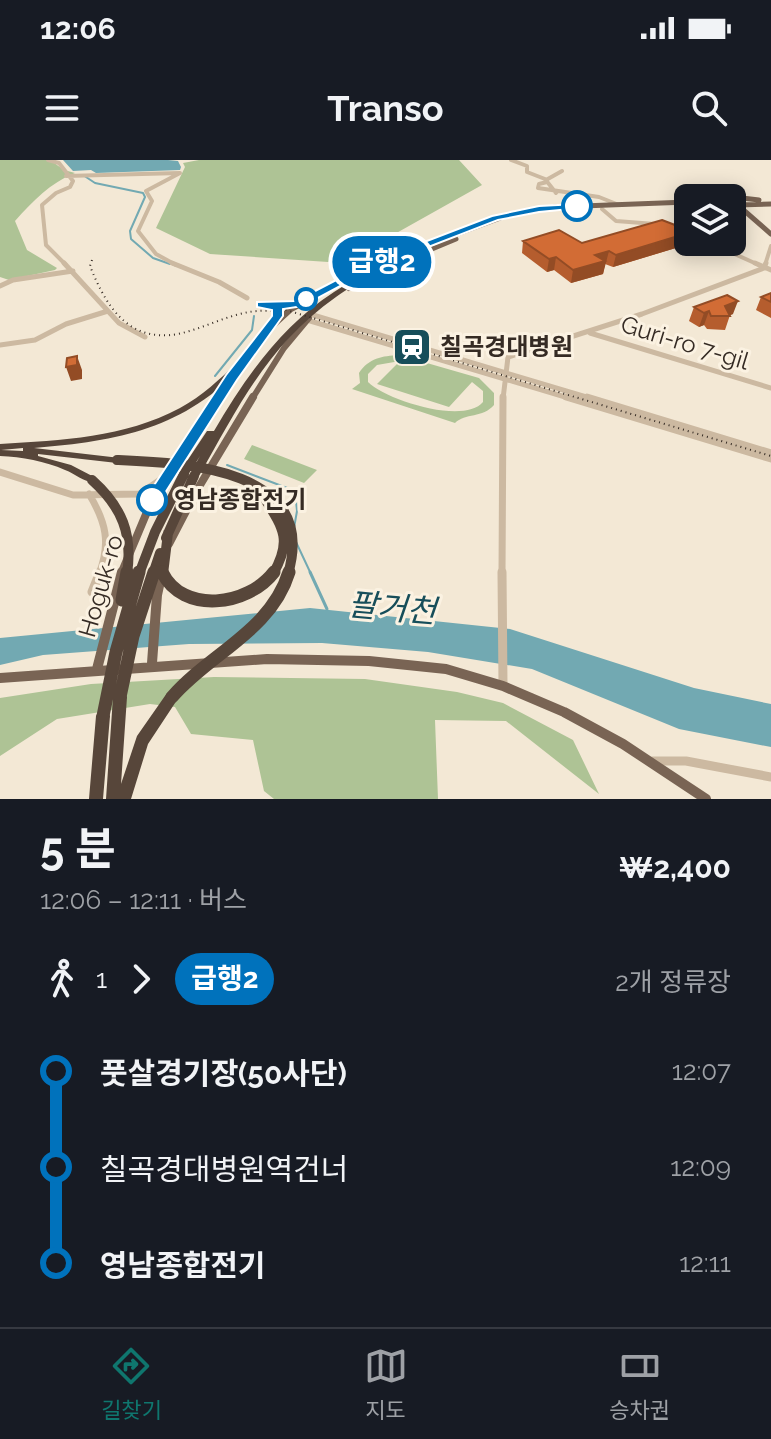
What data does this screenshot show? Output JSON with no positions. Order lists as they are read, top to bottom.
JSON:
{
  "streets": {
    "main road": ["Hoguk-ro"],
    "street": ["Guri-ro 7-gil"]
  },
  "water": ["팔거천"],
  "places": {
    "station": ["칠곡경대병원"],
    "other": ["영남종합전기"]
  },
  "lines": ["bus line 급행2"],
  "page": {
    "status": "12:06",
    "header": "Transo",
    "on_map": "급행2",
    "heading": ["5 분", "12:06 – 12:11 · 버스", "₩2,400"],
    "legs": ["1", "급행2", "2개 정류장"],
    "list": [
      {
        "name": "풋살경기장(50사단)",
        "value": "12:07"
      },
      {
        "name": "칠곡경대병원역건너",
        "value": "12:09"
      },
      {
        "name": "영남종합전기",
        "value": "12:11"
      }
    ],
    "tabs": ["길찾기", "지도", "승차권"]
  }
}
